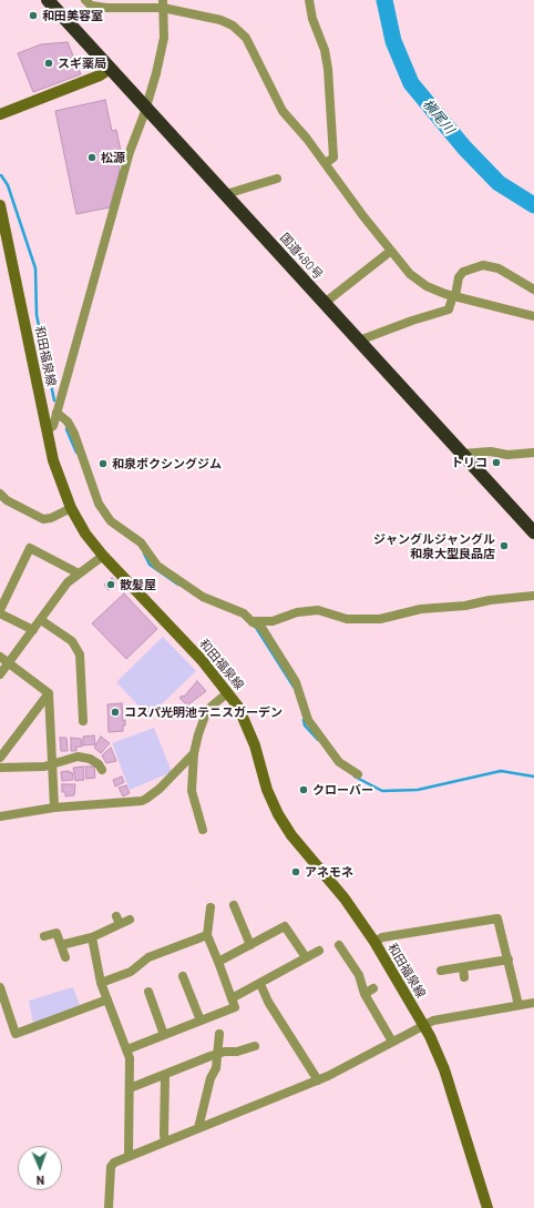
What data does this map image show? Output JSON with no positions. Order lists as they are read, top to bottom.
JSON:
{
  "streets": {
    "highway": ["国道480号"],
    "main road": ["和田福泉線"]
  },
  "water": ["槇尾川"],
  "places": [
    "和田美容室",
    "スギ薬局",
    "松源",
    "トリコ",
    "和泉ボクシングジム",
    "ジャングルジャングル 和泉大型良品店",
    "散髪屋",
    "コスパ光明池テニスガーデン",
    "クローバー",
    "アネモネ"
  ],
  "north": "bottom"
}
